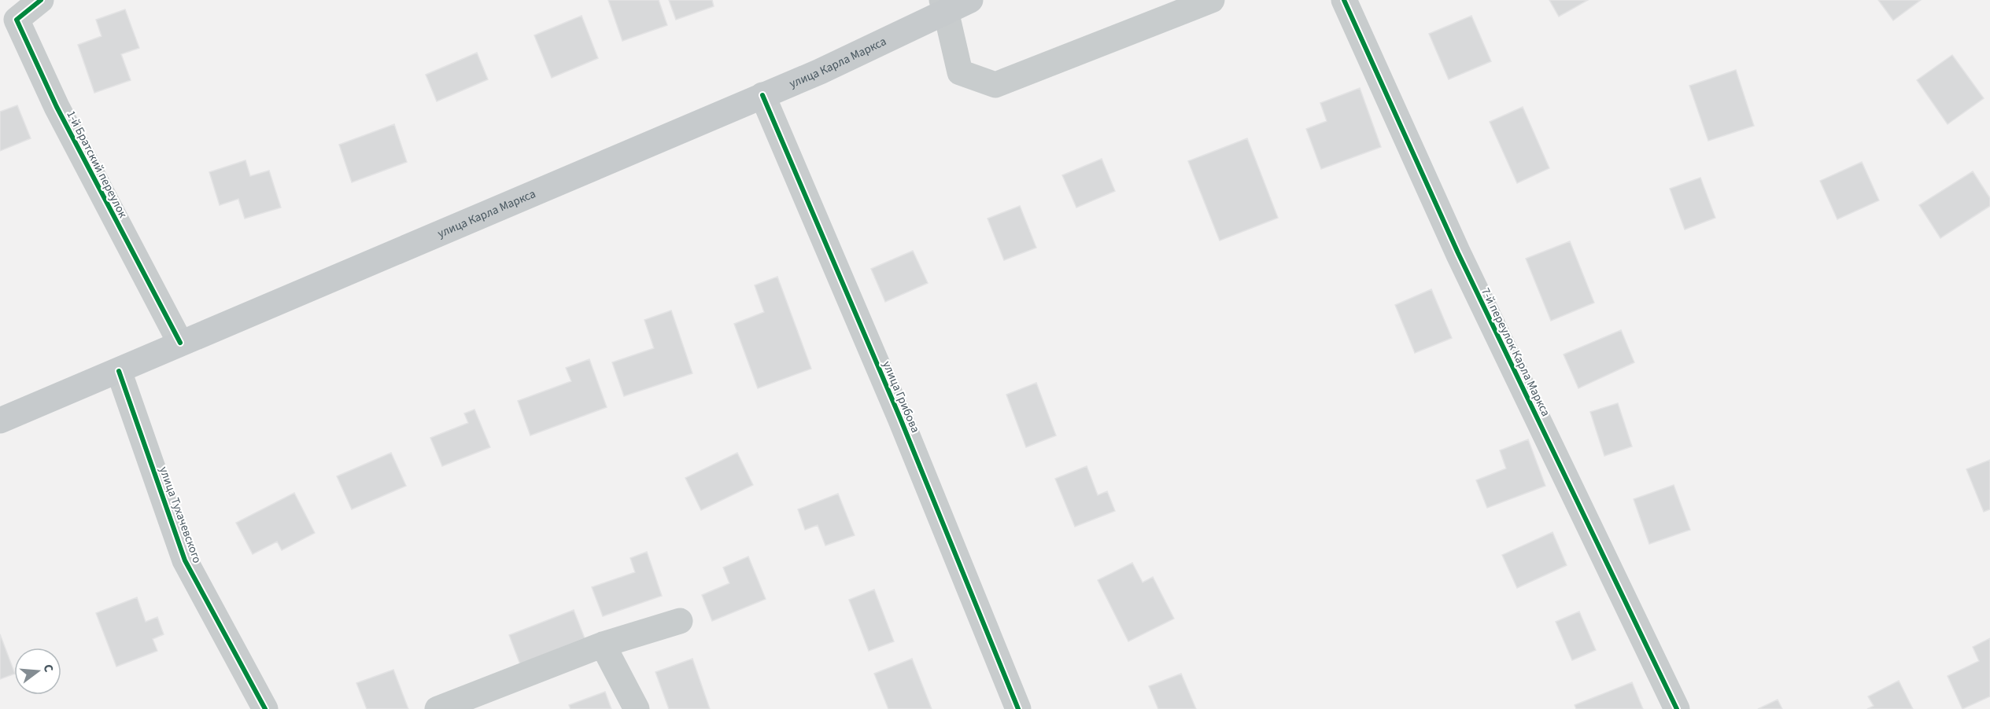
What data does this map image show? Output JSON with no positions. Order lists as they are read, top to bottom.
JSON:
{
  "streets": {
    "main road": ["улица Карла Маркса"],
    "street": [
      "1-й Братский переулок",
      "7-й переулок Карла Маркса",
      "улица Грибова",
      "улица Тухачевского"
    ]
  },
  "crossings": [
    ["улица Карла Маркса", "1-й Братский переулок"],
    ["улица Карла Маркса", "улица Грибова"],
    ["улица Карла Маркса", "улица Тухачевского"]
  ],
  "north": "right"
}
